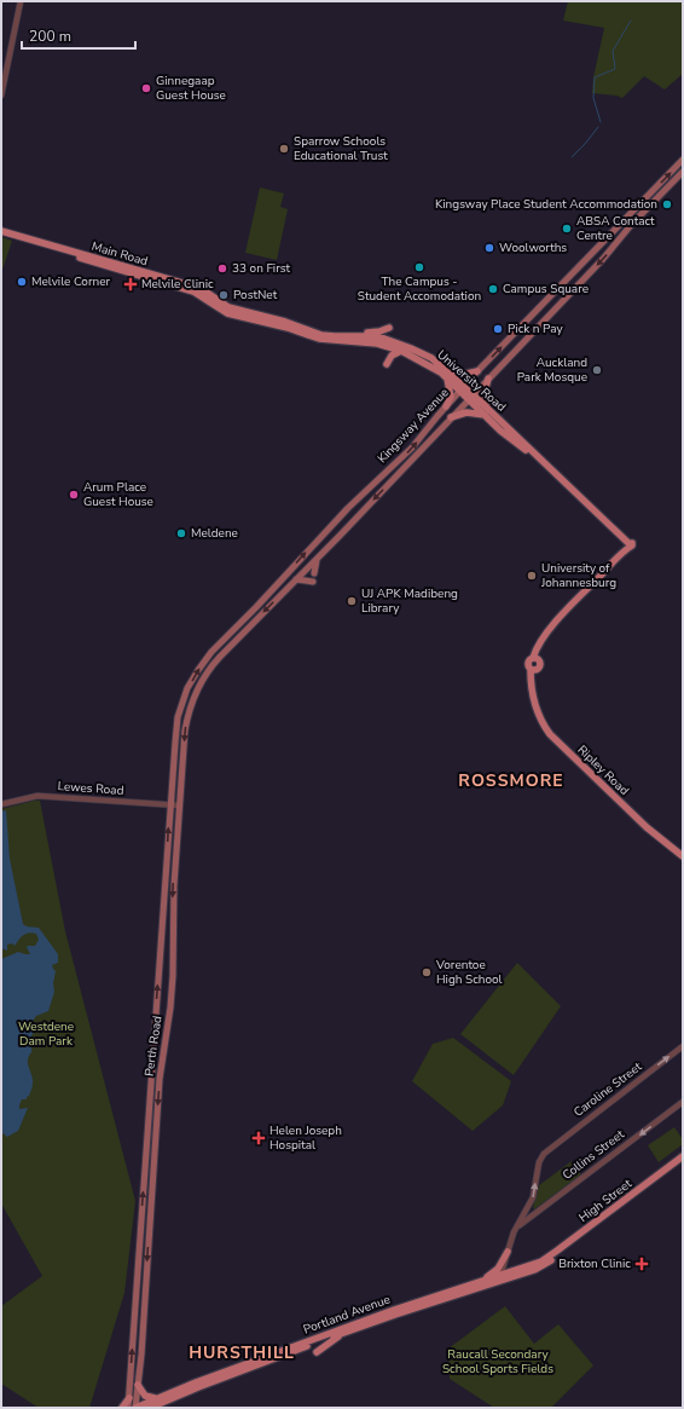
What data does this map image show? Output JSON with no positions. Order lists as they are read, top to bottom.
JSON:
{
  "streets": {
    "main road": [
      "Main Road",
      "University Road",
      "Kingsway Avenue",
      "Ripley Road",
      "Perth Road",
      "High Street",
      "Portland Avenue"
    ],
    "street": ["Lewes Road", "Caroline Street", "Collins Street"]
  },
  "crossings": [
    ["Main Road", "University Road"],
    ["University Road", "Kingsway Avenue"],
    ["University Road", "Ripley Road"],
    ["Kingsway Avenue", "Perth Road"],
    ["Lewes Road", "Perth Road"],
    ["Perth Road", "Portland Avenue"],
    ["Caroline Street", "Collins Street"],
    ["High Street", "Portland Avenue"]
  ],
  "one_way": ["Caroline Street", "Collins Street"],
  "districts": ["ROSSMORE", "HURSTHILL"],
  "parks": ["Westdene Dam Park", "Raucall Secondary School Sports Fields"],
  "places": {
    "other": [
      "Ginnegaap Guest House",
      "Sparrow Schools Educational Trust",
      "Kingsway Place Student Accommodation",
      "ABSA Contact Centre",
      "Woolworths",
      "The Campus - Student Accomodation",
      "33 on First",
      "Melvile Corner",
      "Campus Square",
      "PostNet",
      "Pick n Pay",
      "Auckland Park Mosque",
      "Arum Place Guest House",
      "Meldene",
      "University of Johannesburg",
      "UJ APK Madibeng Library",
      "Vorentoe High School"
    ],
    "health": ["Melvile Clinic", "Helen Joseph Hospital", "Brixton Clinic"]
  },
  "scale_bar": "200 m"
}
